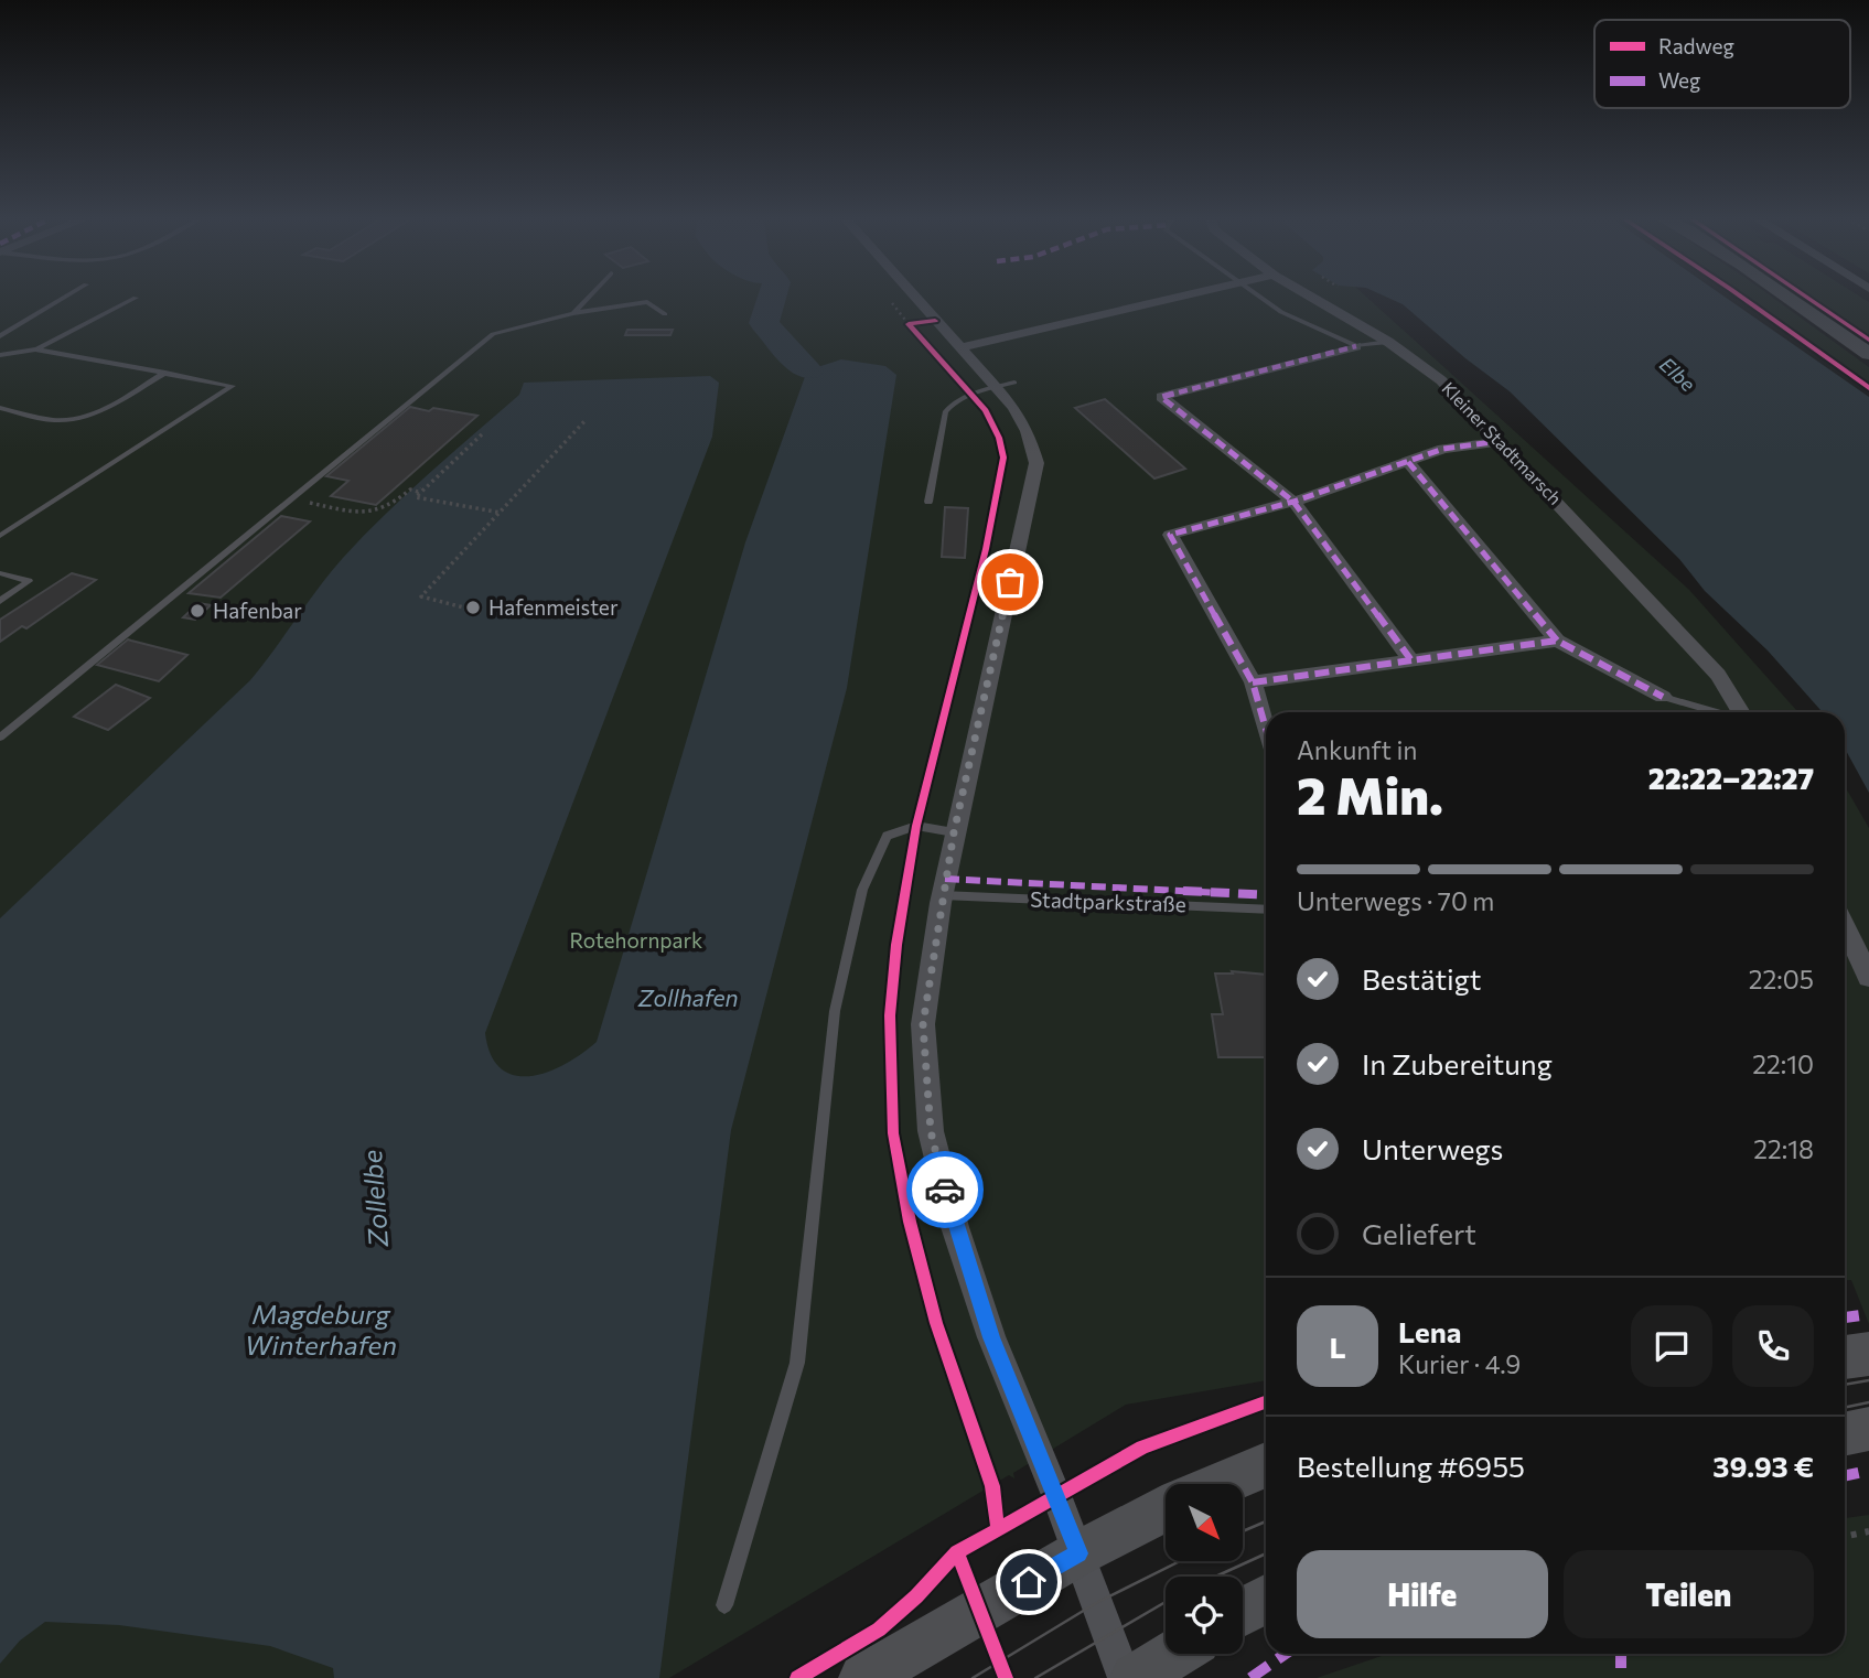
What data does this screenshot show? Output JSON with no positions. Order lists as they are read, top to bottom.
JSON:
{
  "streets": {
    "street": ["Kleiner Stadtmarsch"],
    "lane": ["Stadtparkstraße"]
  },
  "water": [
    "Elbe",
    "Zollhafen",
    "Zollelbe",
    "Magdeburg Winterhafen"
  ],
  "parks": ["Rotehornpark"],
  "places": ["Hafenmeister", "Hafenbar"],
  "legend": ["Radweg", "Weg"],
  "north": "bottom right",
  "page": {
    "heading": ["2 Min.", "Ankunft in", "22:22–22:27"],
    "panel": [
      "Lena",
      "Kurier · 4.9",
      "Bestellung #6955",
      "39.93 €"
    ],
    "bar": "Unterwegs · 70 m",
    "list": [
      ["Bestätigt", "22:05"],
      ["In Zubereitung", "22:10"],
      ["Unterwegs", "22:18"],
      "Geliefert"
    ],
    "round": "L",
    "buttons": ["Hilfe", "Teilen"]
  }
}
